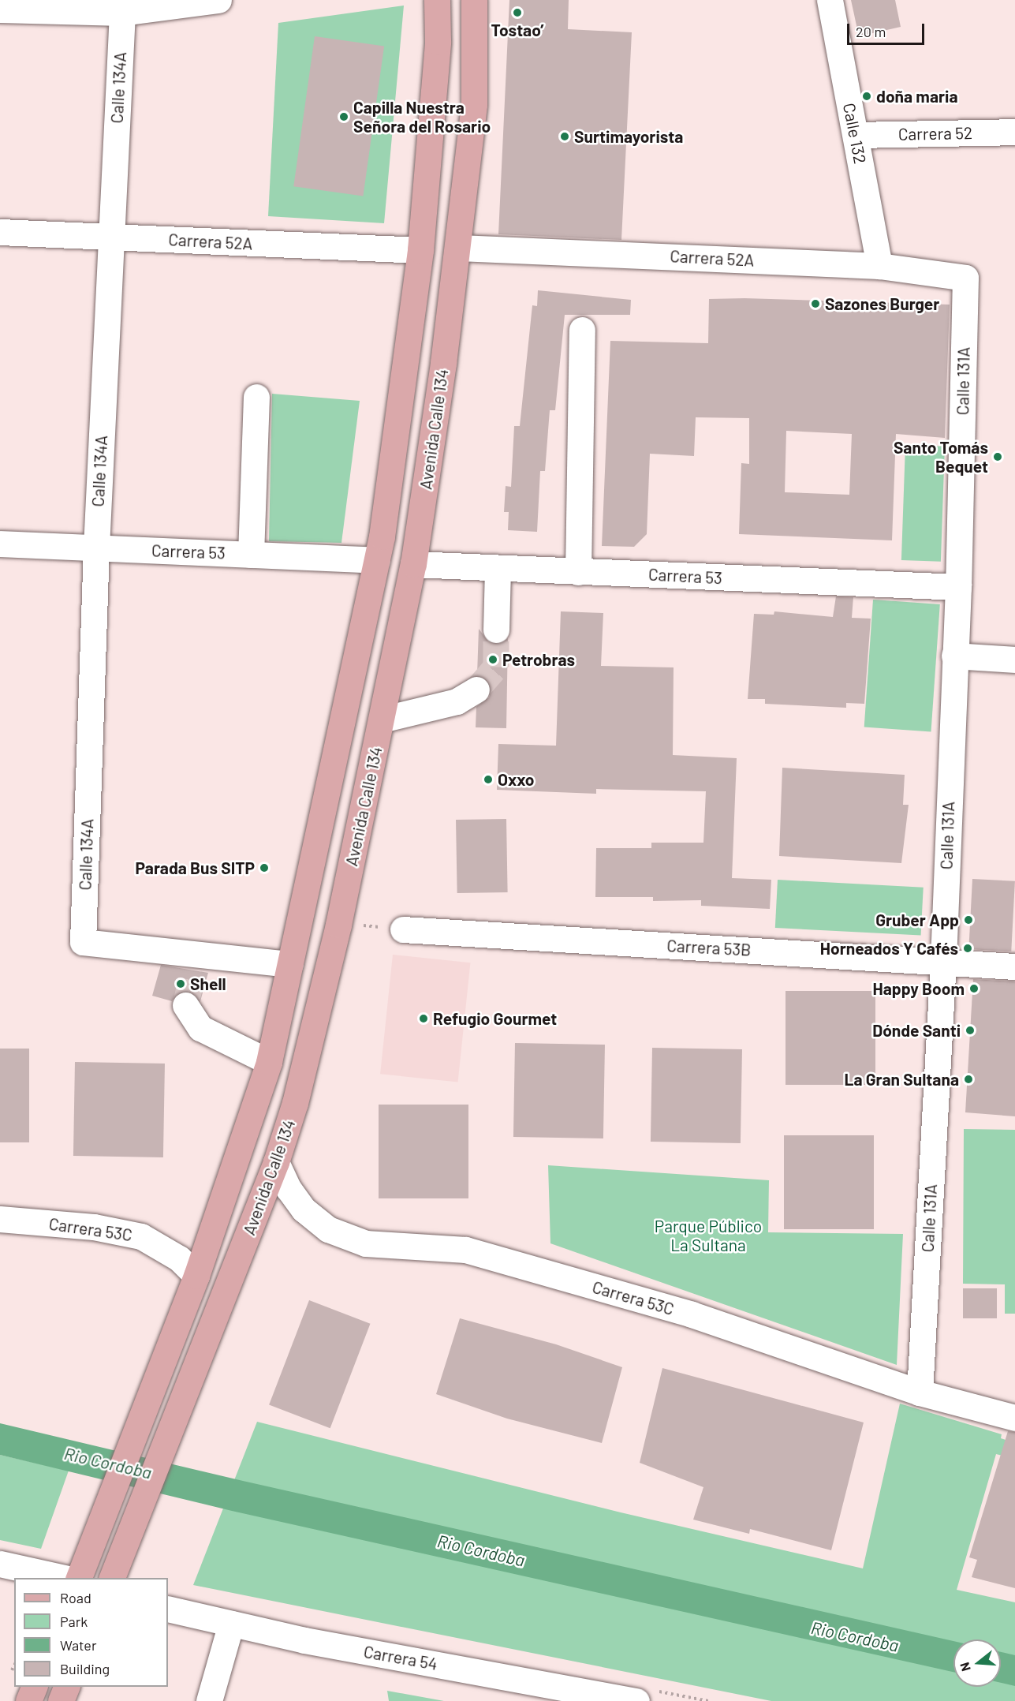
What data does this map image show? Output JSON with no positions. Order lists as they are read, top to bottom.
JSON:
{
  "streets": {
    "main road": ["Avenida Calle 134"],
    "street": [
      "Calle 134A",
      "Calle 132",
      "Carrera 52",
      "Carrera 52A",
      "Calle 131A",
      "Carrera 53",
      "Carrera 53B",
      "Carrera 53C",
      "Carrera 54"
    ]
  },
  "crossings": [
    ["Calle 134A", "Carrera 52A"],
    ["Calle 134A", "Carrera 53"],
    ["Calle 132", "Carrera 52"],
    ["Calle 132", "Carrera 52A"],
    ["Carrera 52A", "Calle 131A"],
    ["Carrera 52A", "Avenida Calle 134"],
    ["Calle 131A", "Carrera 53"],
    ["Calle 131A", "Carrera 53B"],
    ["Calle 131A", "Carrera 53C"],
    ["Avenida Calle 134", "Carrera 53"],
    ["Avenida Calle 134", "Carrera 53C"]
  ],
  "water": ["Rio Cordoba"],
  "parks": ["Parque Público La Sultana"],
  "places": [
    "Tostao’",
    "doña maria",
    "Capilla Nuestra Señora del Rosario",
    "Surtimayorista",
    "Sazones Burger",
    "Santo Tomás Bequet",
    "Petrobras",
    "Oxxo",
    "Parada Bus SITP",
    "Gruber App",
    "Horneados Y Cafés",
    "Shell",
    "Happy Boom",
    "Refugio Gourmet",
    "Dónde Santi",
    "La Gran Sultana"
  ],
  "legend": [
    "Road",
    "Park",
    "Water",
    "Building"
  ],
  "scale_bar": "20 m",
  "north": "left"
}
